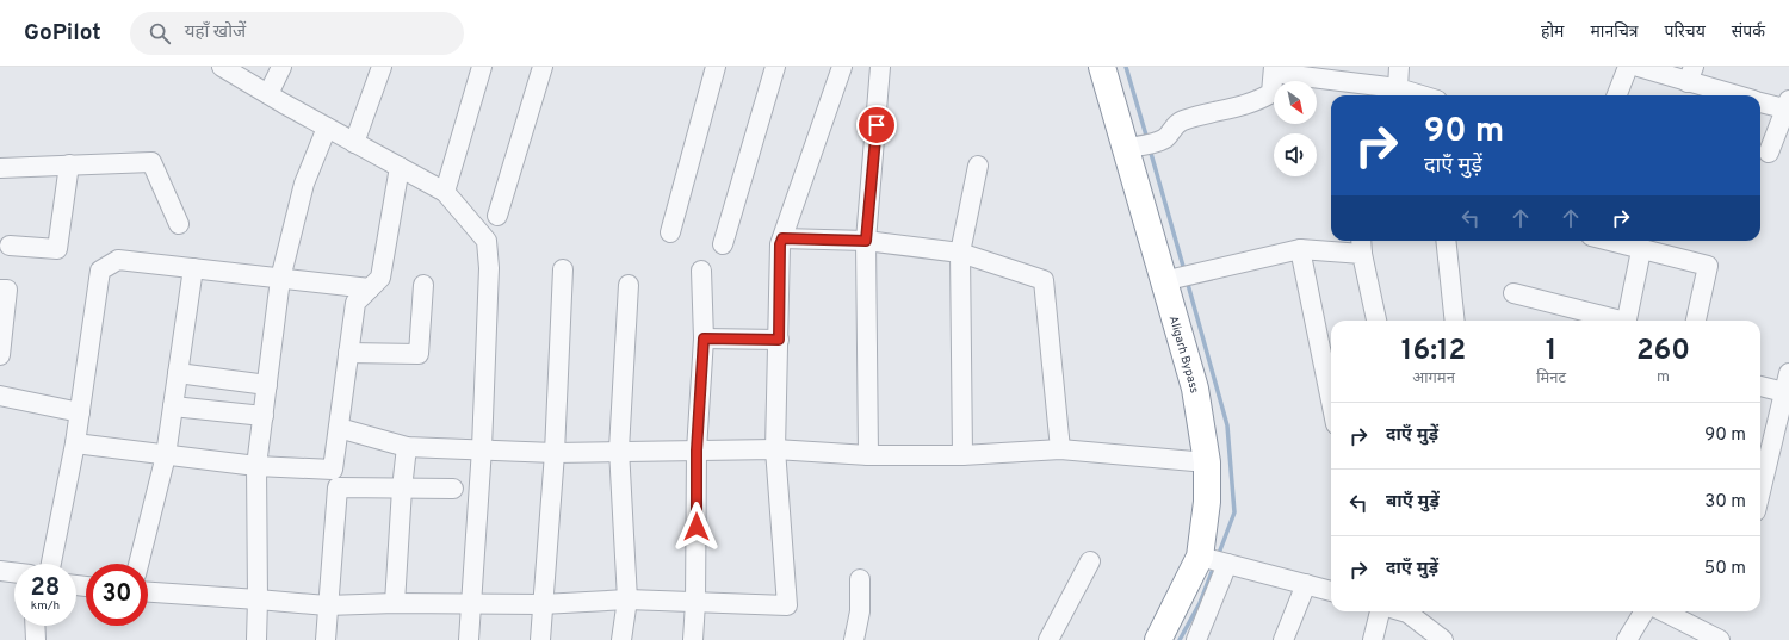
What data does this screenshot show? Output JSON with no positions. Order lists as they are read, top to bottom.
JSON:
{
  "streets": {
    "highway": ["Aligarh Bypass"]
  },
  "north": "bottom right",
  "page": {
    "header": "GoPilot",
    "search": "यहाँ खोजें",
    "nav": [
      "होम",
      "मानचित्र",
      "परिचय",
      "संपर्क"
    ],
    "turn": ["90 m", "दाएँ मुड़ें"],
    "eta": [
      "16:12",
      "आगमन",
      "1",
      "मिनट",
      "260",
      "m"
    ],
    "list": [
      {
        "name": "दाएँ मुड़ें",
        "value": "90 m"
      },
      {
        "name": "बाएँ मुड़ें",
        "value": "30 m"
      },
      {
        "name": "दाएँ मुड़ें",
        "value": "50 m"
      }
    ],
    "speed": "28 km/h",
    "limit": "30"
  }
}
